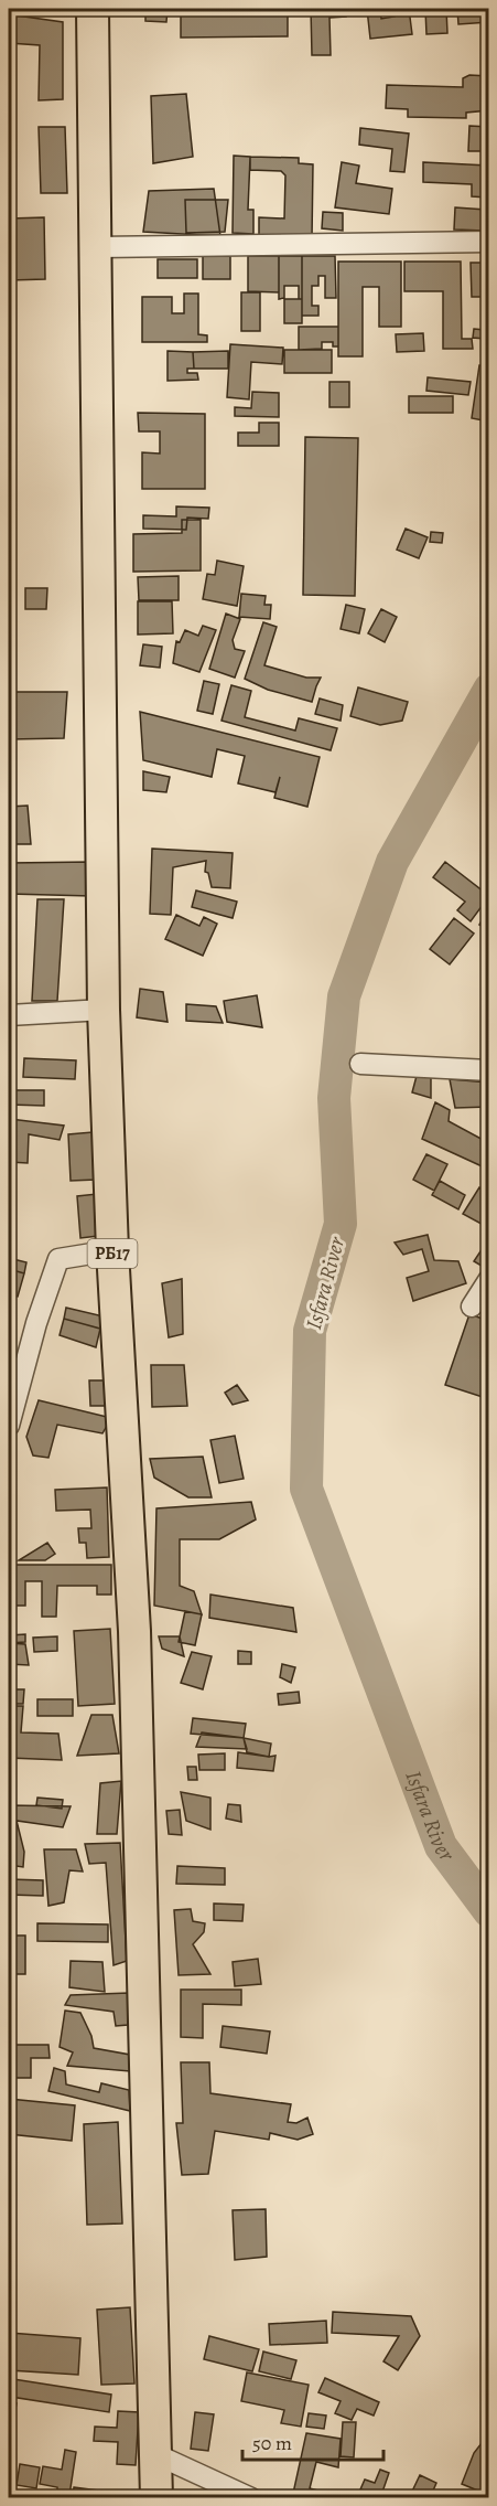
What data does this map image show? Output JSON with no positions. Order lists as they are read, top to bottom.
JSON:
{
  "streets": {
    "main road": ["РБ17"]
  },
  "water": ["Isfara River"],
  "scale_bar": "50 m"
}
